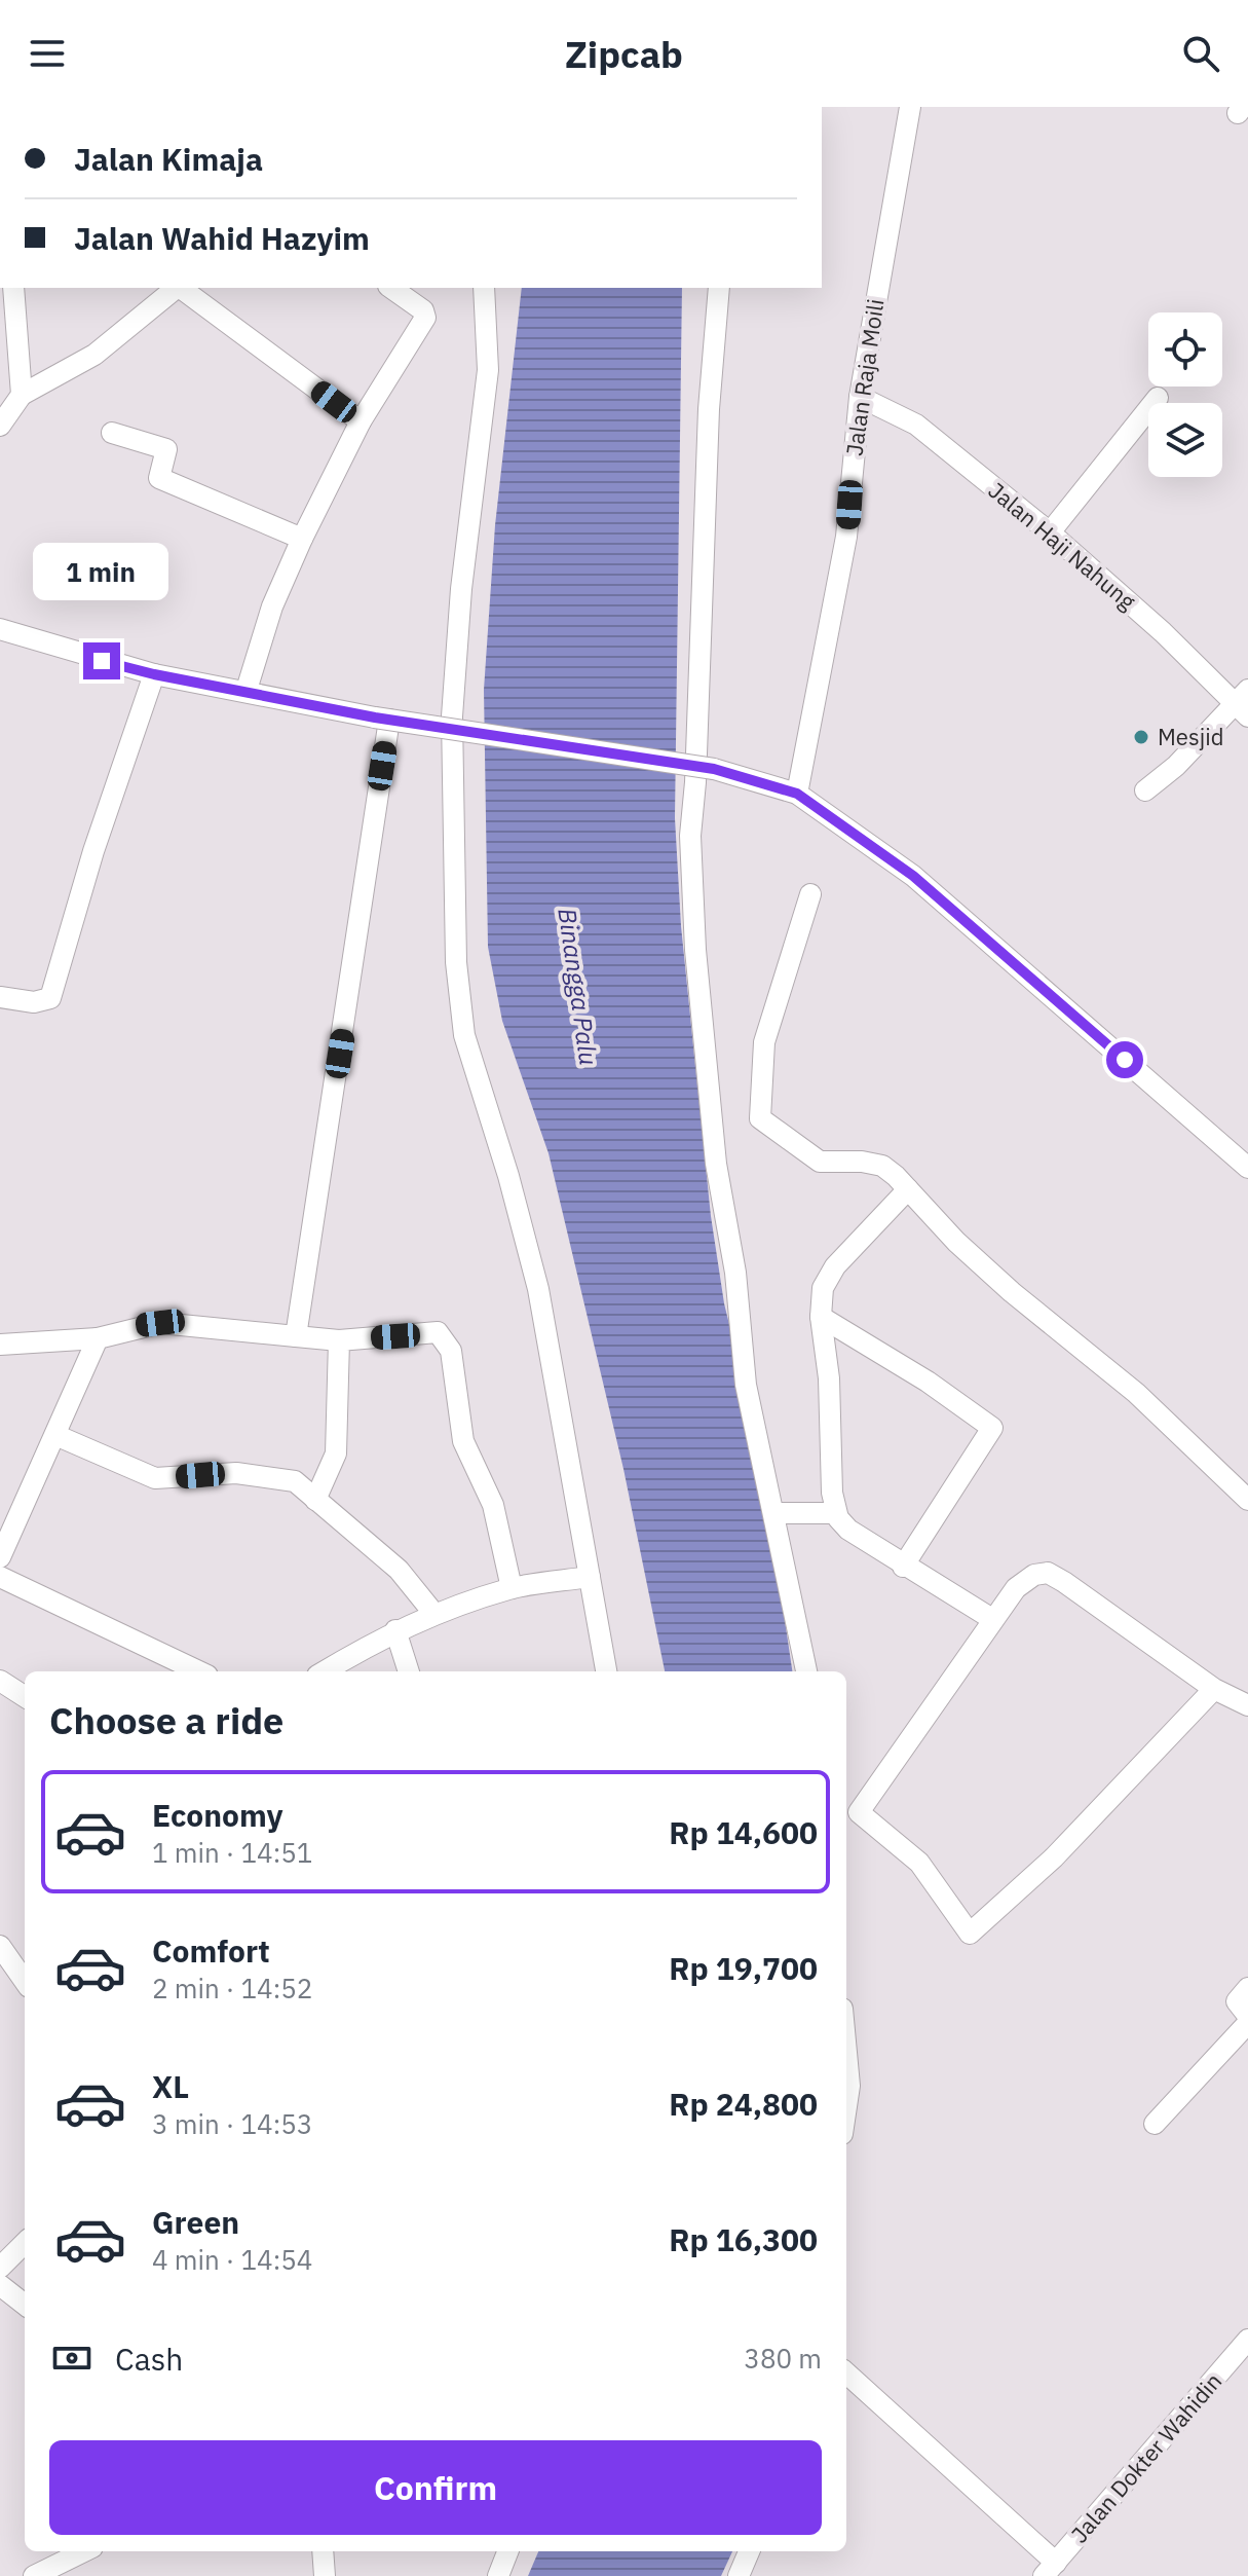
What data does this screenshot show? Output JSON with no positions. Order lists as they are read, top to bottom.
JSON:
{
  "streets": {
    "street": ["Jalan Raja Moili", "Jalan Haji Nahung", "Jalan Dokter Wahidin"]
  },
  "crossings": [
    ["Jalan Raja Moili", "Jalan Haji Nahung"]
  ],
  "water": ["Binangga Palu"],
  "places": ["Mesjid"],
  "page": {
    "header": "Zipcab",
    "banner": ["Jalan Kimaja", "Jalan Wahid Hazyim"],
    "bubble": "1 min",
    "heading": "Choose a ride",
    "list": [
      {
        "name": "Economy",
        "note": "1 min · 14:51",
        "value": "Rp 14,600"
      },
      {
        "name": "Comfort",
        "note": "2 min · 14:52",
        "value": "Rp 19,700"
      },
      {
        "name": "XL",
        "note": "3 min · 14:53",
        "value": "Rp 24,800"
      },
      {
        "name": "Green",
        "note": "4 min · 14:54",
        "value": "Rp 16,300"
      }
    ],
    "pay": ["Cash", "380 m"],
    "buttons": "Confirm"
  }
}
